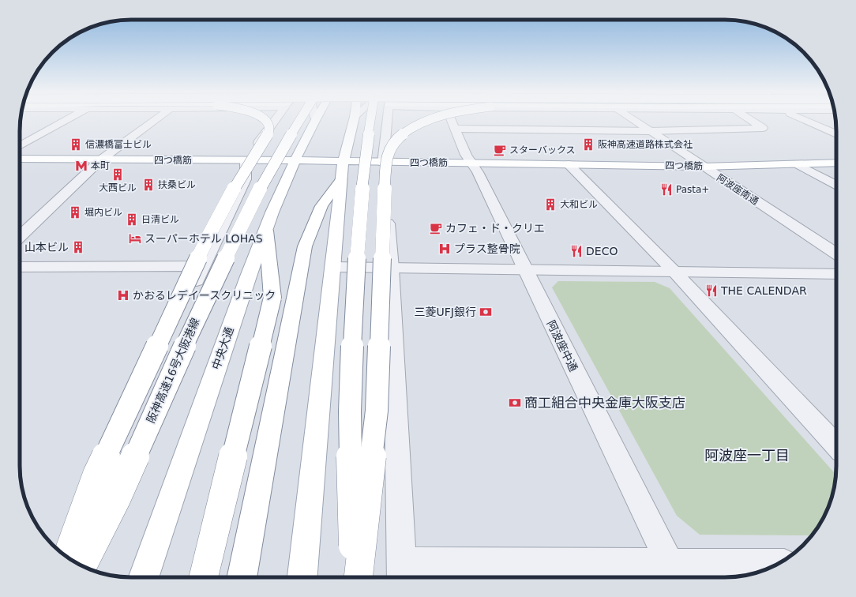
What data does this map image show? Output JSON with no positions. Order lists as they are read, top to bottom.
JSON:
{
  "streets": {
    "main road": ["四つ橋筋", "中央大通", "阪神高速16号大阪港線"],
    "street": ["阿波座南通", "阿波座中通"]
  },
  "crossings": [
    ["四つ橋筋", "阿波座南通"],
    ["四つ橋筋", "阿波座中通"],
    ["四つ橋筋", "中央大通"]
  ],
  "districts": ["阿波座一丁目"],
  "places": {
    "building": [
      "信濃橋富士ビル",
      "阪神高速道路株式会社",
      "大西ビル",
      "扶桑ビル",
      "大和ビル",
      "堀内ビル",
      "日清ビル",
      "山本ビル"
    ],
    "cafe": ["スターバックス", "カフェ・ド・クリエ"],
    "metro station": ["本町"],
    "restaurant": ["Pasta+", "DECO", "THE CALENDAR"],
    "hotel": ["スーパーホテル LOHAS"],
    "hospital": ["プラス整骨院", "かおるレデイースクリニック"],
    "bank": ["三菱UFJ銀行", "商工組合中央金庫大阪支店"]
  }
}
